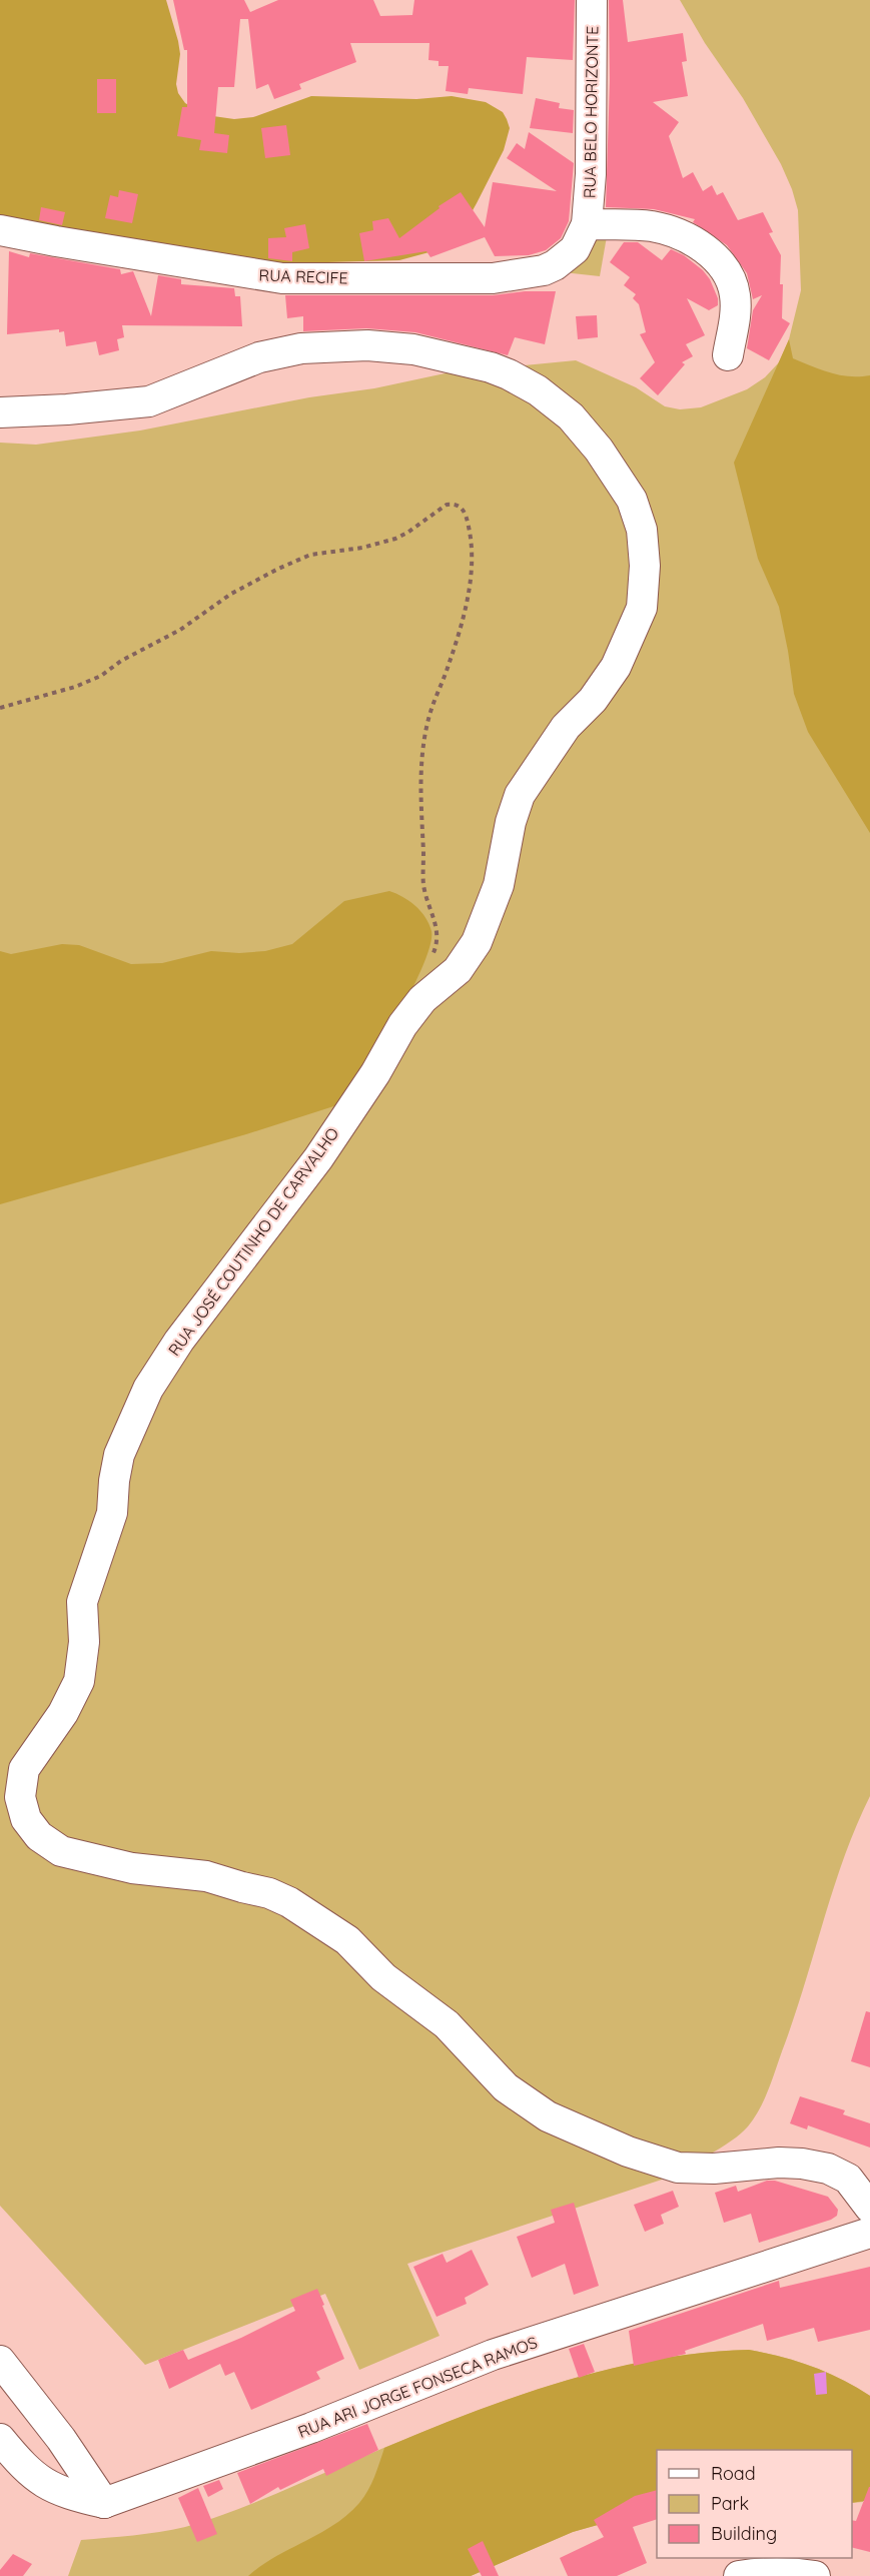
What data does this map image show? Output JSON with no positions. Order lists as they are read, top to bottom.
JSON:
{
  "streets": {
    "street": [
      "RUA BELO HORIZONTE",
      "RUA RECIFE",
      "RUA JOSÉ COUTINHO DE CARVALHO",
      "RUA ARI JORGE FONSECA RAMOS"
    ]
  },
  "crossings": [
    ["RUA BELO HORIZONTE", "RUA RECIFE"]
  ],
  "legend": ["Road", "Park", "Building"]
}
